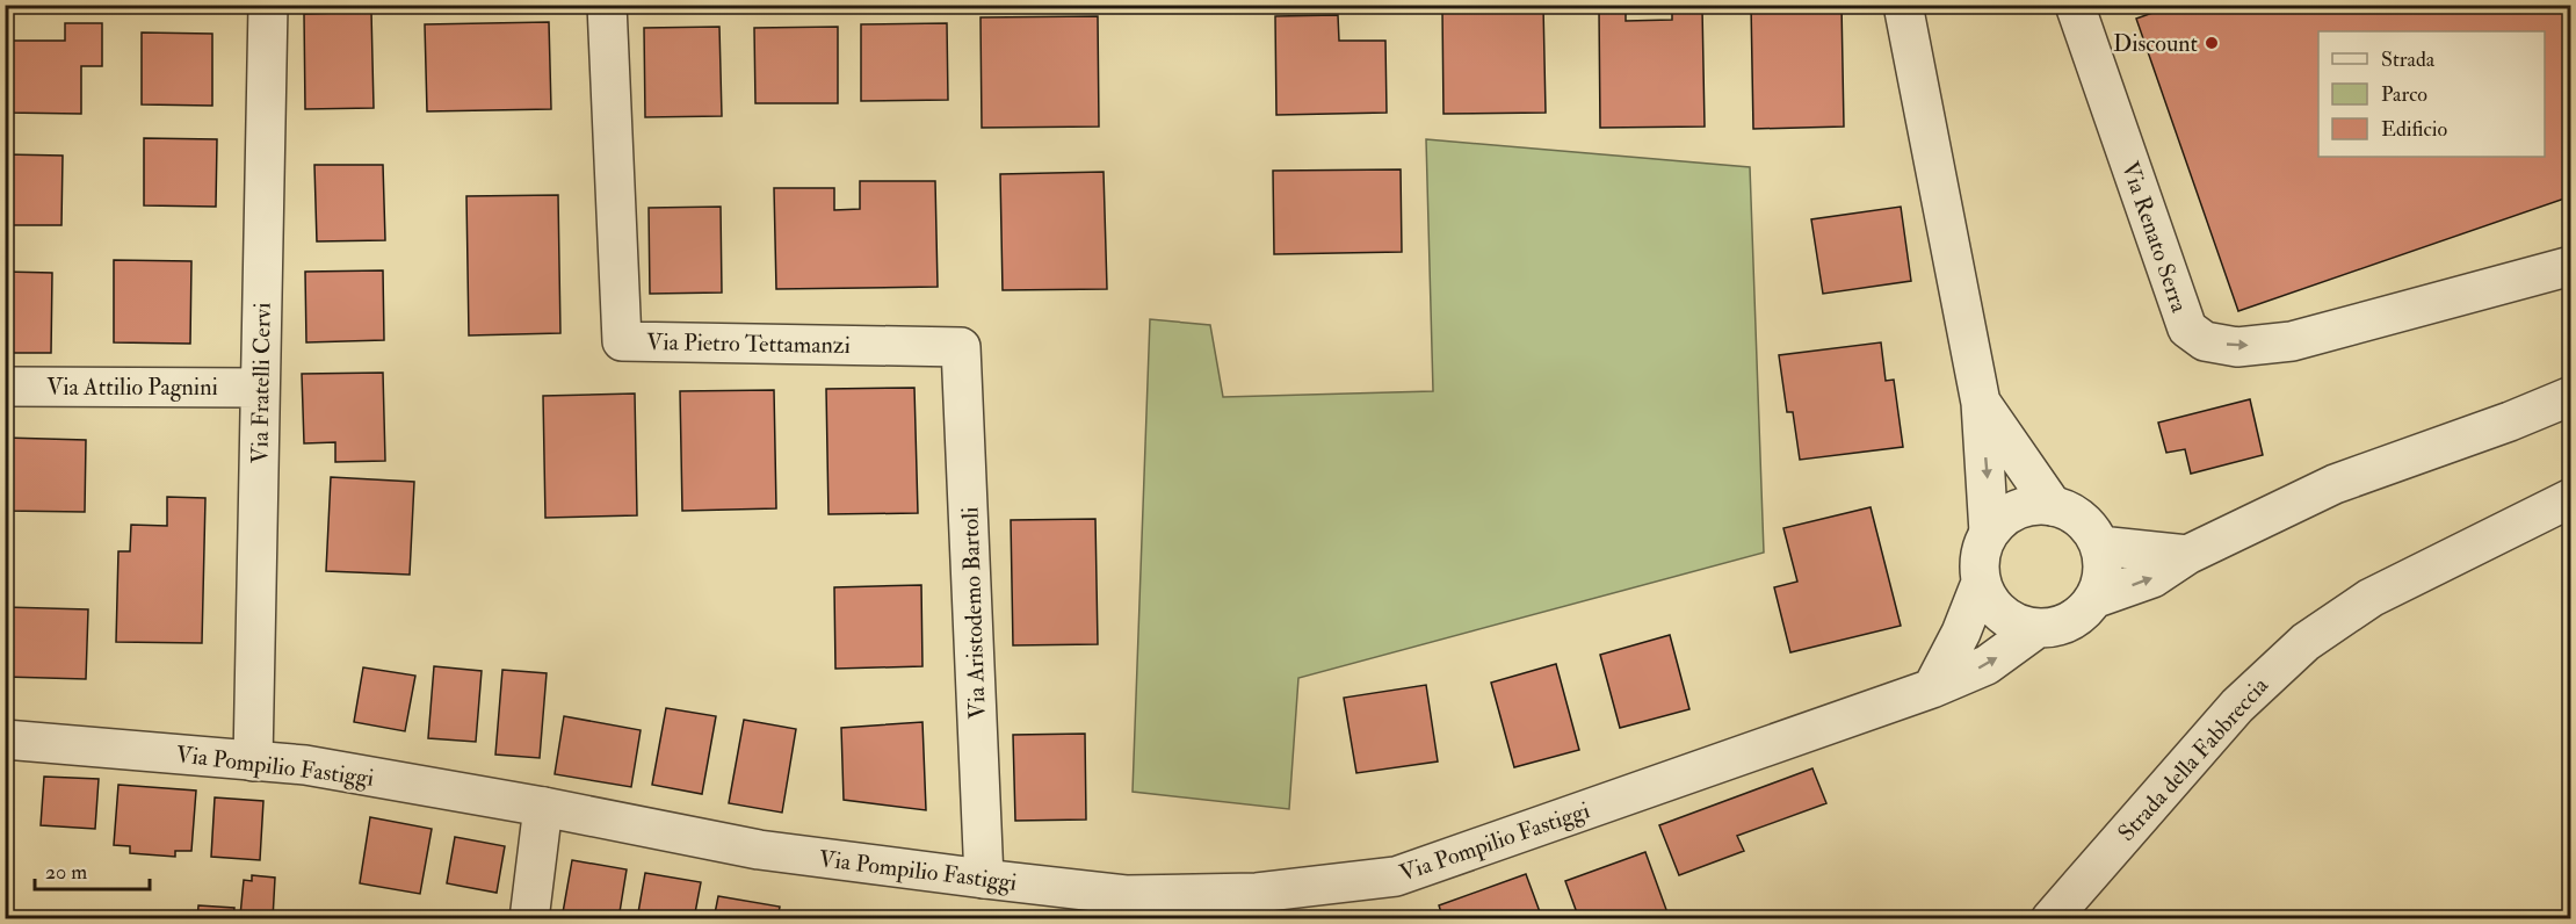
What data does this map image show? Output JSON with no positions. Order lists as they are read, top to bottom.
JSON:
{
  "streets": {
    "street": [
      "Via Renato Serra",
      "Via Pietro Tettamanzi",
      "Via Fratelli Cervi",
      "Via Attilio Pagnini",
      "Via Aristodemo Bartoli",
      "Strada della Fabbreccia",
      "Via Pompilio Fastiggi"
    ]
  },
  "crossings": [
    ["Via Pietro Tettamanzi", "Via Aristodemo Bartoli"],
    ["Via Fratelli Cervi", "Via Attilio Pagnini"],
    ["Via Fratelli Cervi", "Via Pompilio Fastiggi"],
    ["Via Aristodemo Bartoli", "Via Pompilio Fastiggi"]
  ],
  "places": ["Discount"],
  "legend": ["Strada", "Parco", "Edificio"],
  "scale_bar": "20 m"
}
